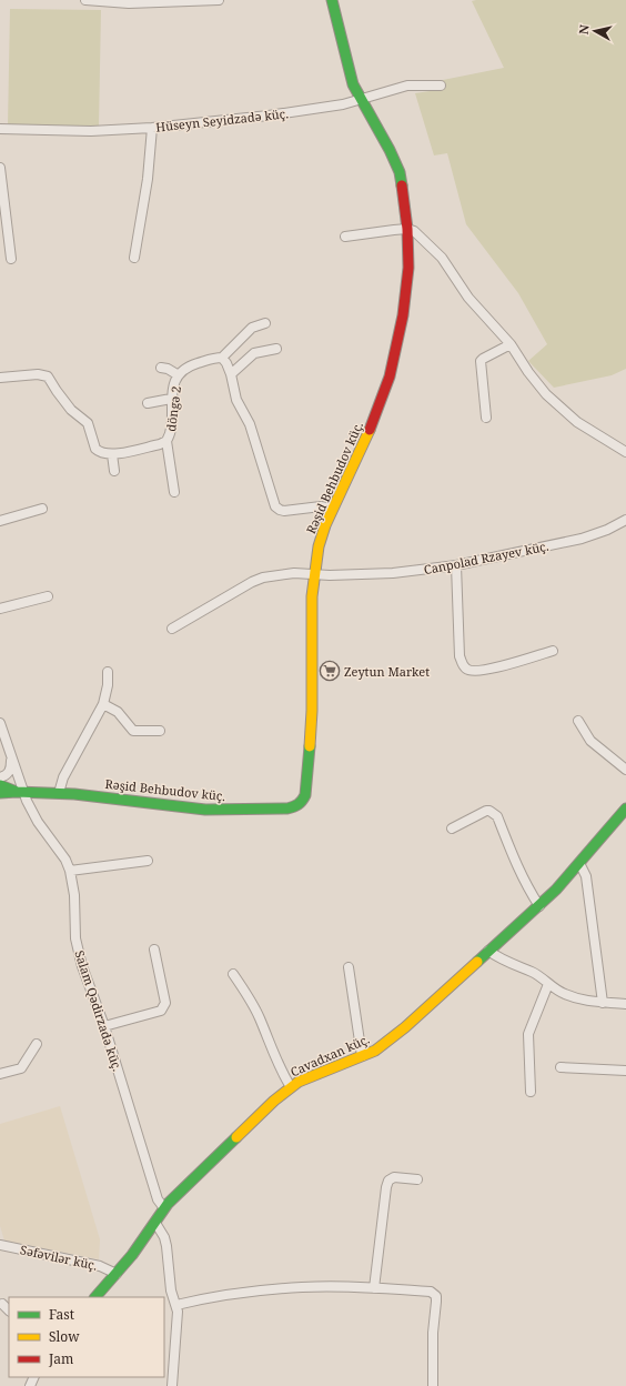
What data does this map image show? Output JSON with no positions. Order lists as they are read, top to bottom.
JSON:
{
  "streets": {
    "street": [
      "Hüseyn Seyidzadə küç.",
      "döngə 2",
      "Rəşid Behbudov küç.",
      "Canpolad Rzayev küç.",
      "Salam Qədirzadə küç.",
      "Cavadxan küç.",
      "Səfəvilər küç."
    ]
  },
  "crossings": [
    ["Hüseyn Seyidzadə küç.", "Rəşid Behbudov küç."],
    ["Rəşid Behbudov küç.", "Canpolad Rzayev küç."],
    ["Rəşid Behbudov küç.", "Salam Qədirzadə küç."],
    ["Salam Qədirzadə küç.", "Cavadxan küç."],
    ["Cavadxan küç.", "Səfəvilər küç."]
  ],
  "places": {
    "supermarket": ["Zeytun Market"]
  },
  "legend": ["Fast", "Slow", "Jam"],
  "north": "left"
}
